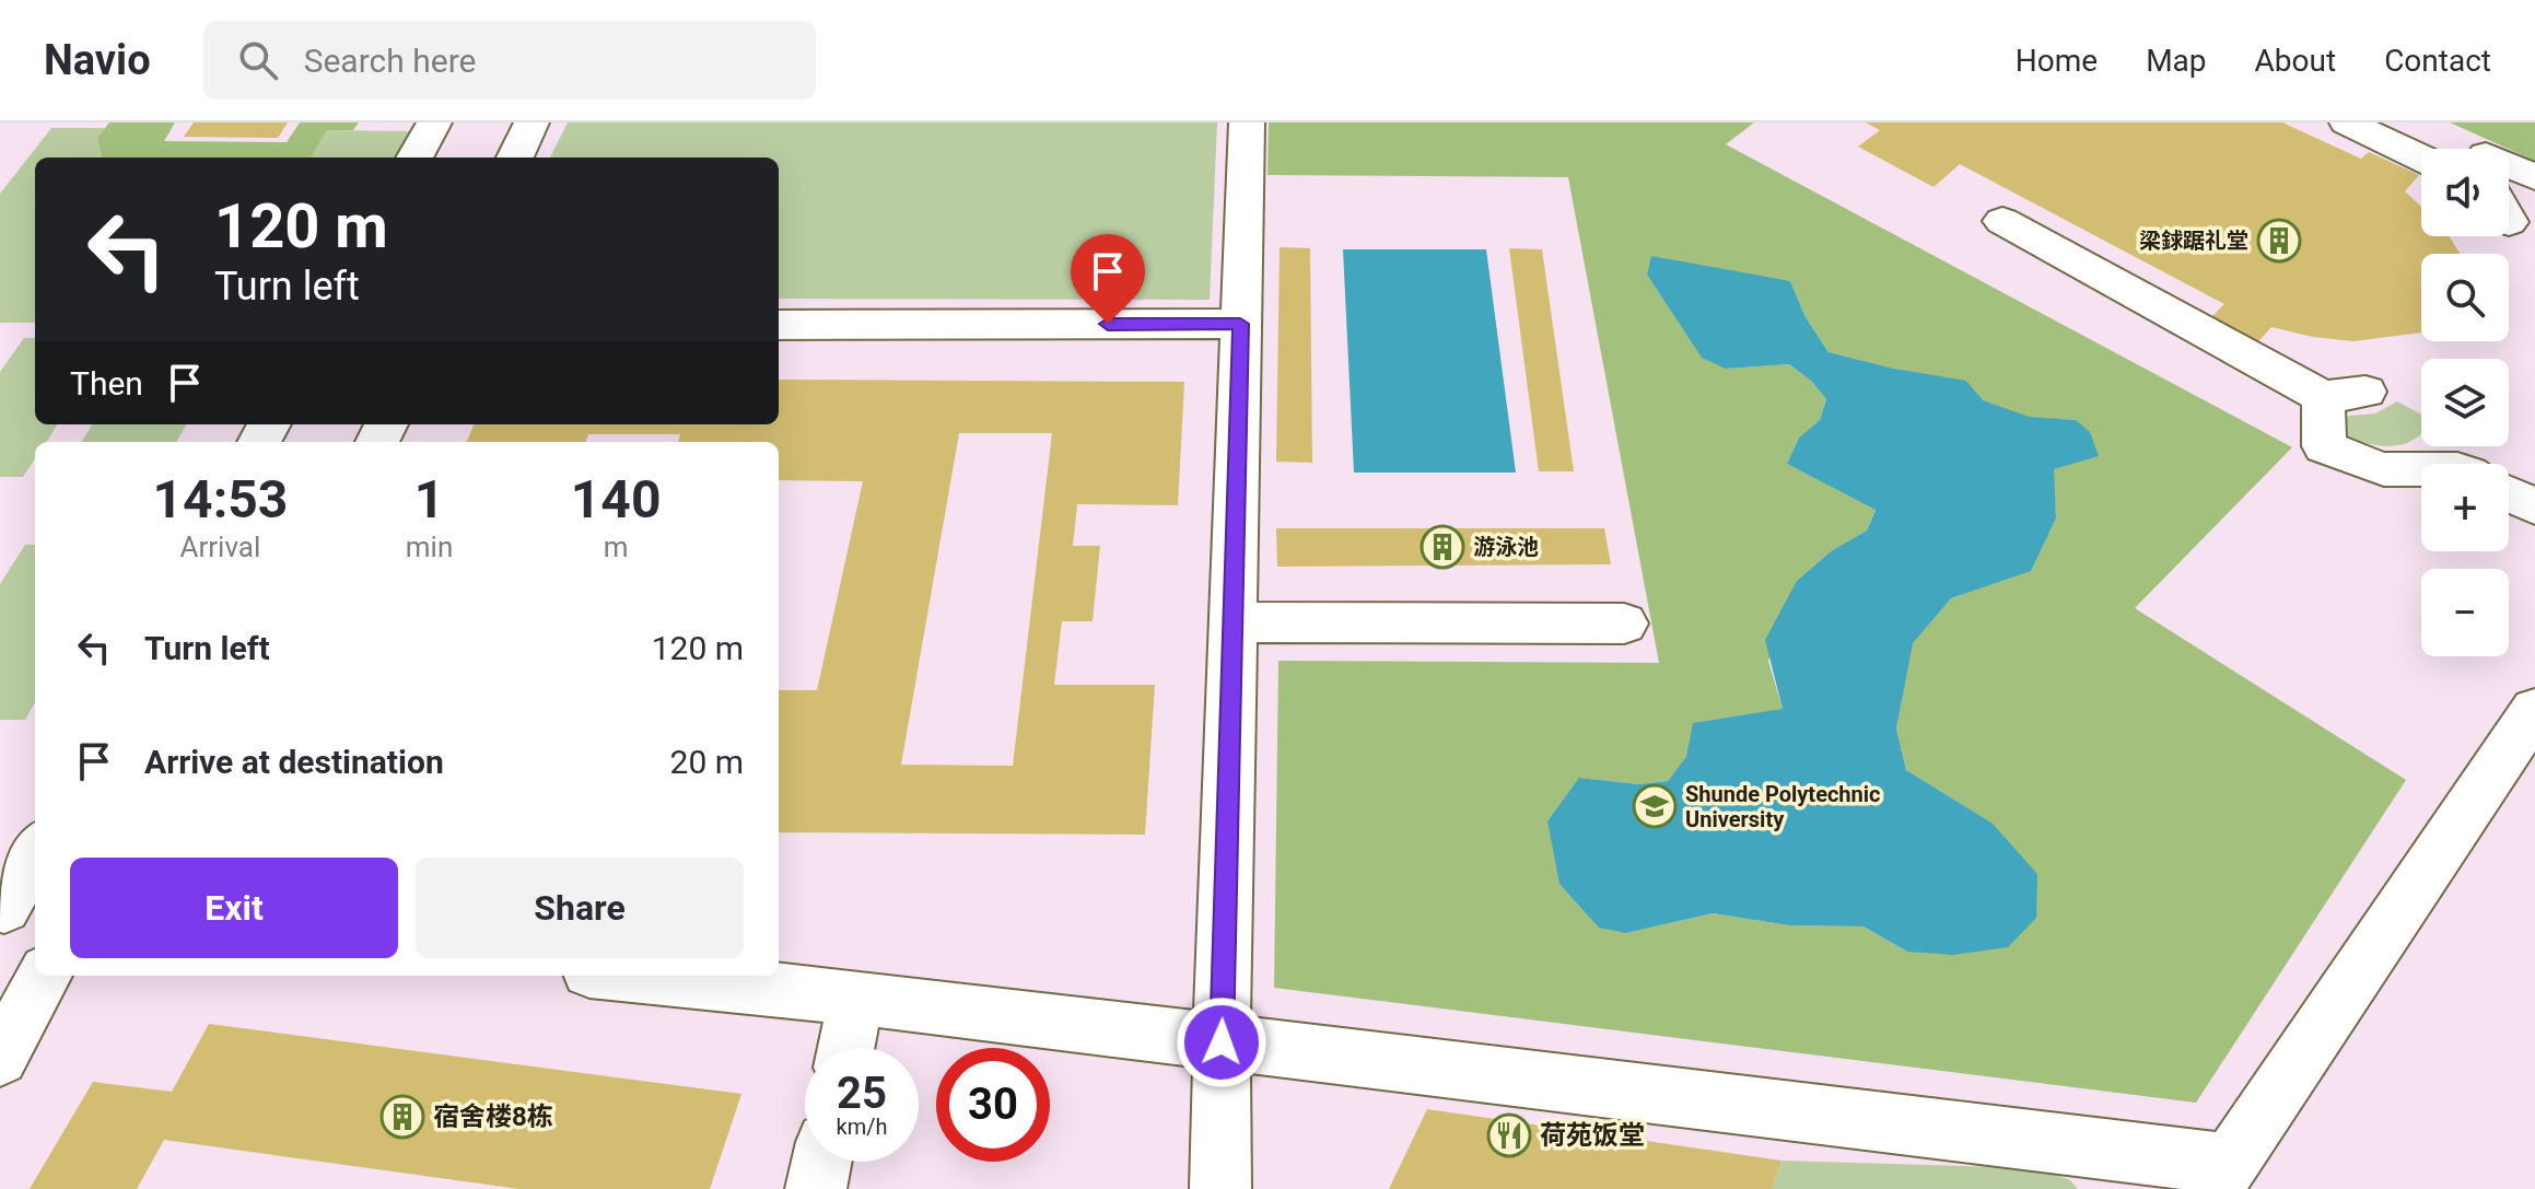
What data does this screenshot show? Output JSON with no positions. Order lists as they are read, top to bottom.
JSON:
{
  "places": {
    "building": ["梁銶踞礼堂", "游泳池", "宿舍楼8栋"],
    "school or university": ["Shunde Polytechnic University"],
    "restaurant": ["荷苑饭堂"]
  },
  "page": {
    "header": "Navio",
    "search": "Search here",
    "nav": [
      "Home",
      "Map",
      "About",
      "Contact"
    ],
    "map_buttons": ["+", "−"],
    "turn": ["120 m", "Turn left"],
    "then": "Then",
    "eta": [
      "14:53",
      "Arrival",
      "1",
      "min",
      "140",
      "m"
    ],
    "list": [
      {
        "name": "Turn left",
        "value": "120 m"
      },
      {
        "name": "Arrive at destination",
        "value": "20 m"
      }
    ],
    "buttons": ["Exit", "Share"],
    "speed": "25 km/h",
    "limit": "30"
  }
}
